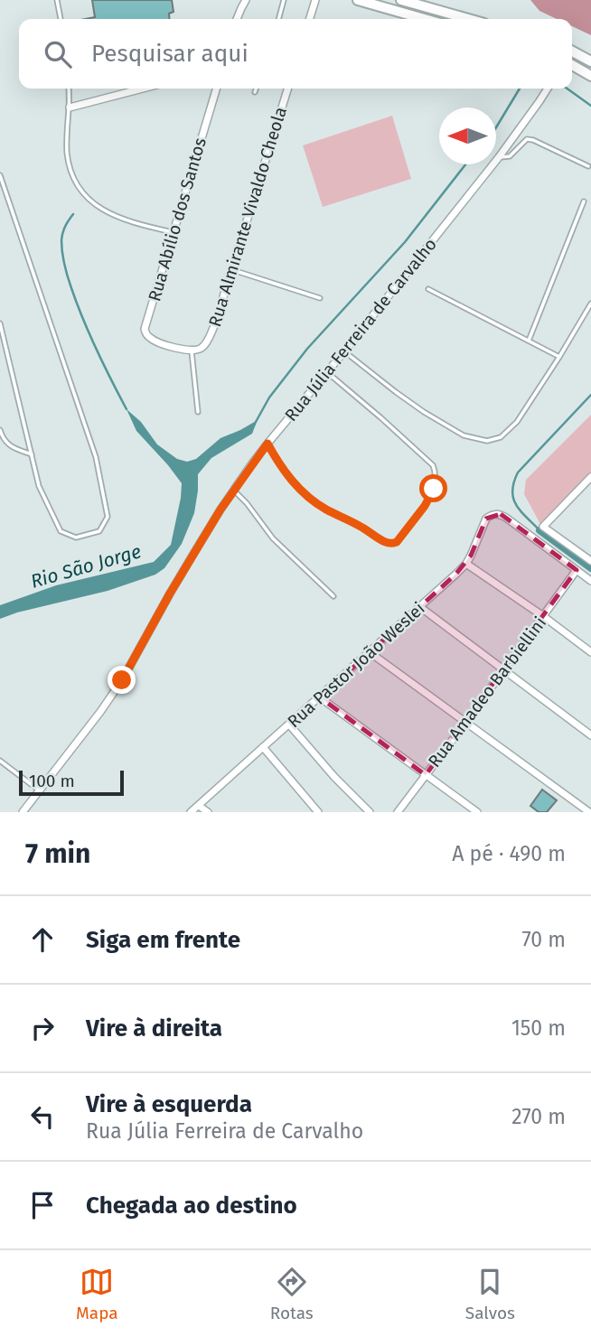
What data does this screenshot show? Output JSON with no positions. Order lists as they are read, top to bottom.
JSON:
{
  "streets": {
    "street": [
      "Rua Almirante Vivaldo Cheola",
      "Rua Abílio dos Santos",
      "Rua Júlia Ferreira de Carvalho",
      "Rua Pastor João Weslei",
      "Rua Amadeo Barbiellini"
    ]
  },
  "crossings": [
    ["Rua Almirante Vivaldo Cheola", "Rua Abílio dos Santos"],
    ["Rua Pastor João Weslei", "Rua Amadeo Barbiellini"]
  ],
  "water": ["Rio São Jorge"],
  "scale_bar": "100 m",
  "north": "left",
  "page": {
    "search": "Pesquisar aqui",
    "scale": "100 m",
    "heading": ["7 min", "A pé · 490 m"],
    "list": [
      ["Siga em frente", "70 m"],
      ["Vire à direita", "150 m"],
      ["Vire à esquerda", "Rua Júlia Ferreira de Carvalho", "270 m"],
      "Chegada ao destino"
    ],
    "nav": ["Mapa", "Rotas", "Salvos"]
  }
}
